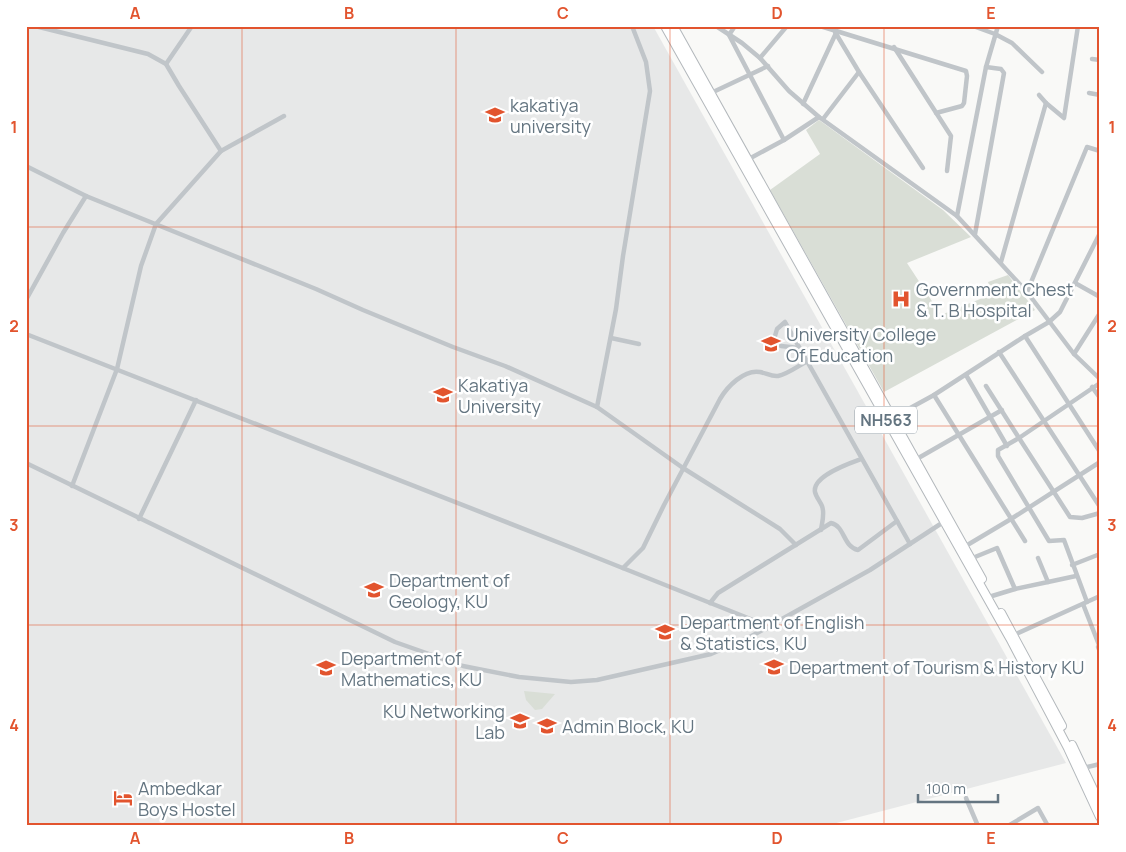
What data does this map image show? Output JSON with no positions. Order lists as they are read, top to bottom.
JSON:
{
  "streets": {
    "highway": ["NH563"]
  },
  "places": {
    "school or university": [
      "kakatiya university",
      "University College Of Education",
      "Kakatiya University",
      "Department of Geology, KU",
      "Department of English & Statistics, KU",
      "Department of Tourism & History KU",
      "Department of Mathematics, KU",
      "KU Networking Lab",
      "Admin Block, KU"
    ],
    "hospital": ["Government Chest & T. B Hospital"],
    "hotel": ["Ambedkar Boys Hostel"]
  },
  "scale_bar": "100 m",
  "grid": {
    "columns": [
      "A",
      "B",
      "C",
      "D",
      "E"
    ],
    "rows": [
      "1",
      "2",
      "3",
      "4"
    ]
  }
}
